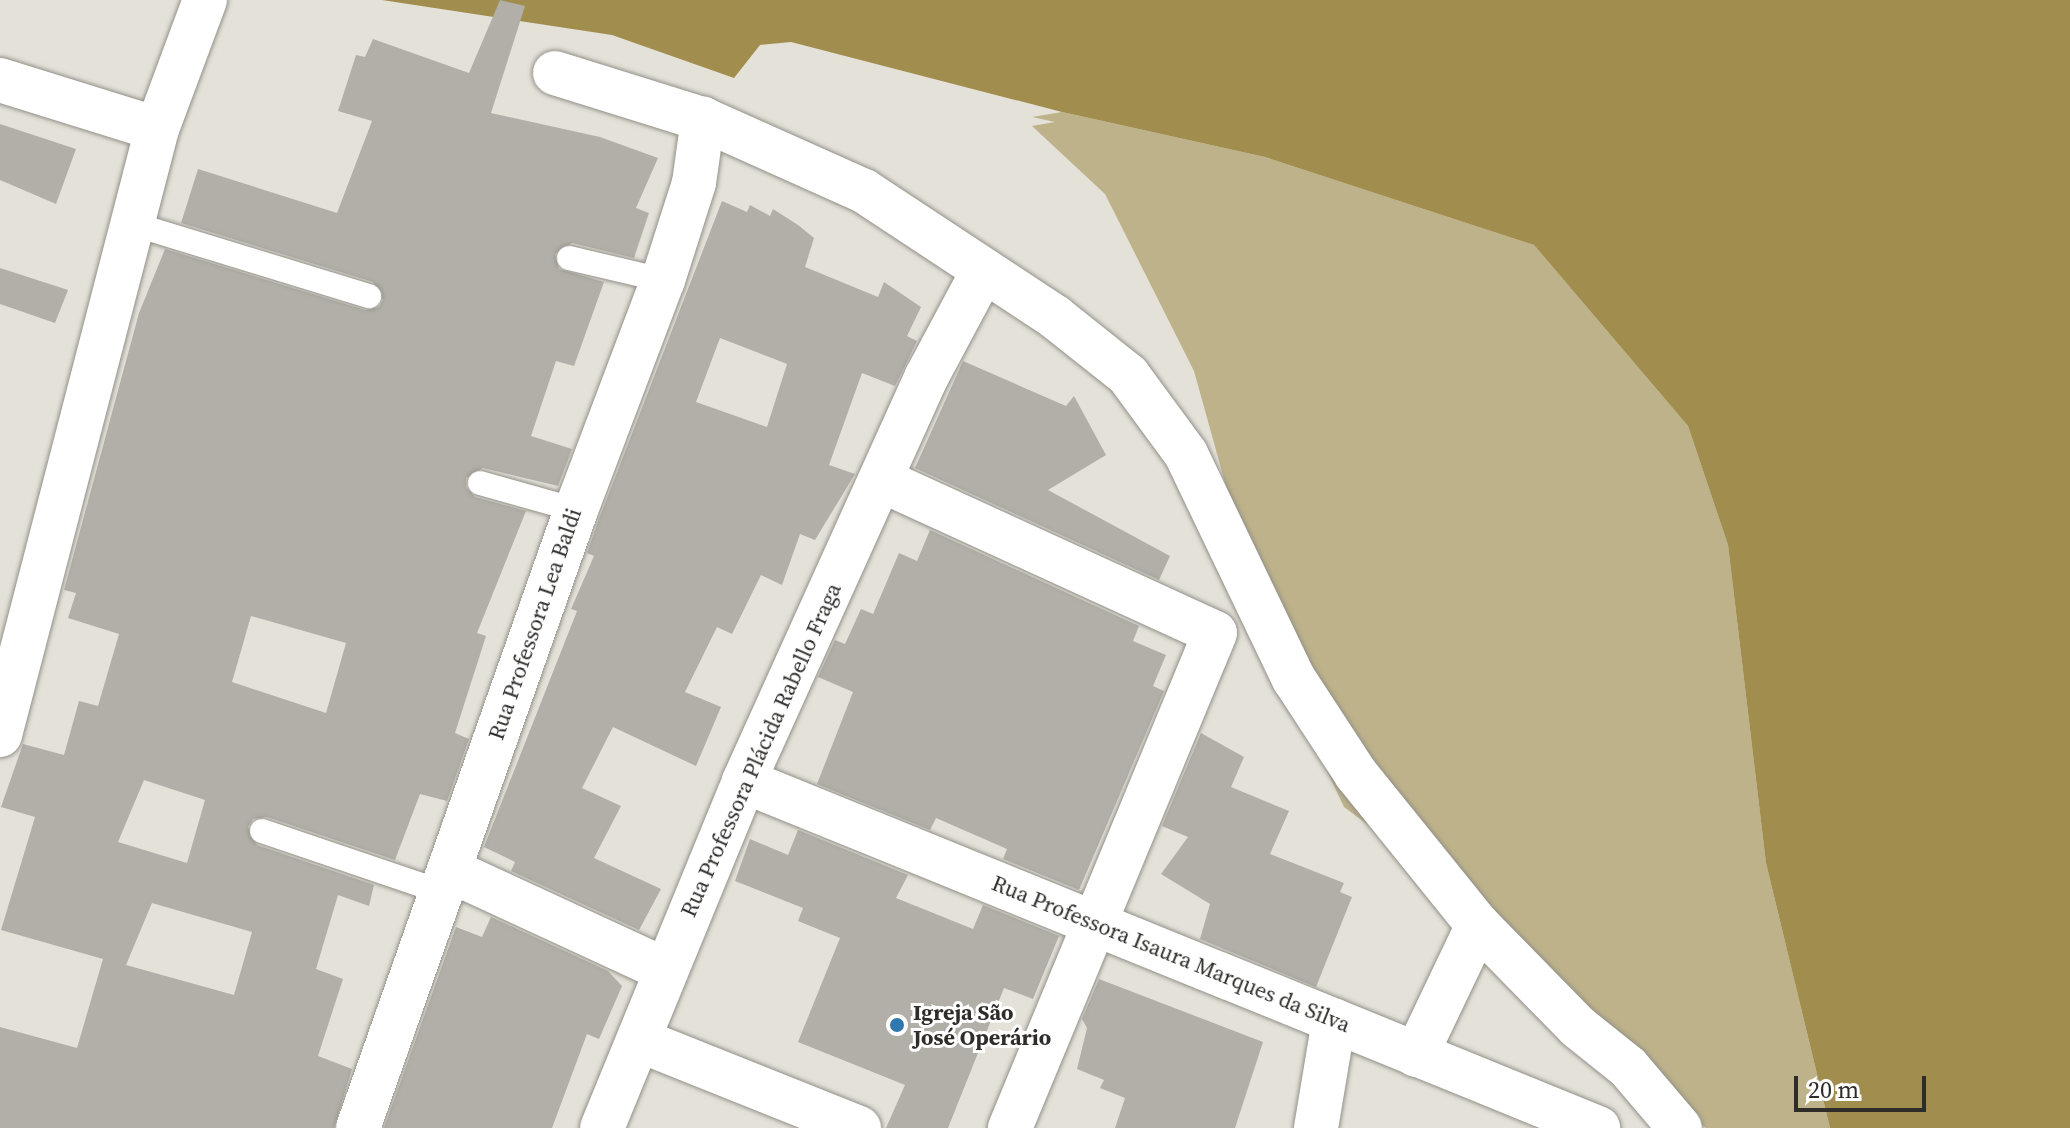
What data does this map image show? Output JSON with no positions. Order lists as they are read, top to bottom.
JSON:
{
  "streets": {
    "street": ["Rua Professora Lea Baldi", "Rua Professora Plácida Rabello Fraga", "Rua Professora Isaura Marques da Silva"]
  },
  "crossings": [
    ["Rua Professora Plácida Rabello Fraga", "Rua Professora Isaura Marques da Silva"]
  ],
  "places": ["Igreja São José Operário"],
  "scale_bar": "20 m"
}
